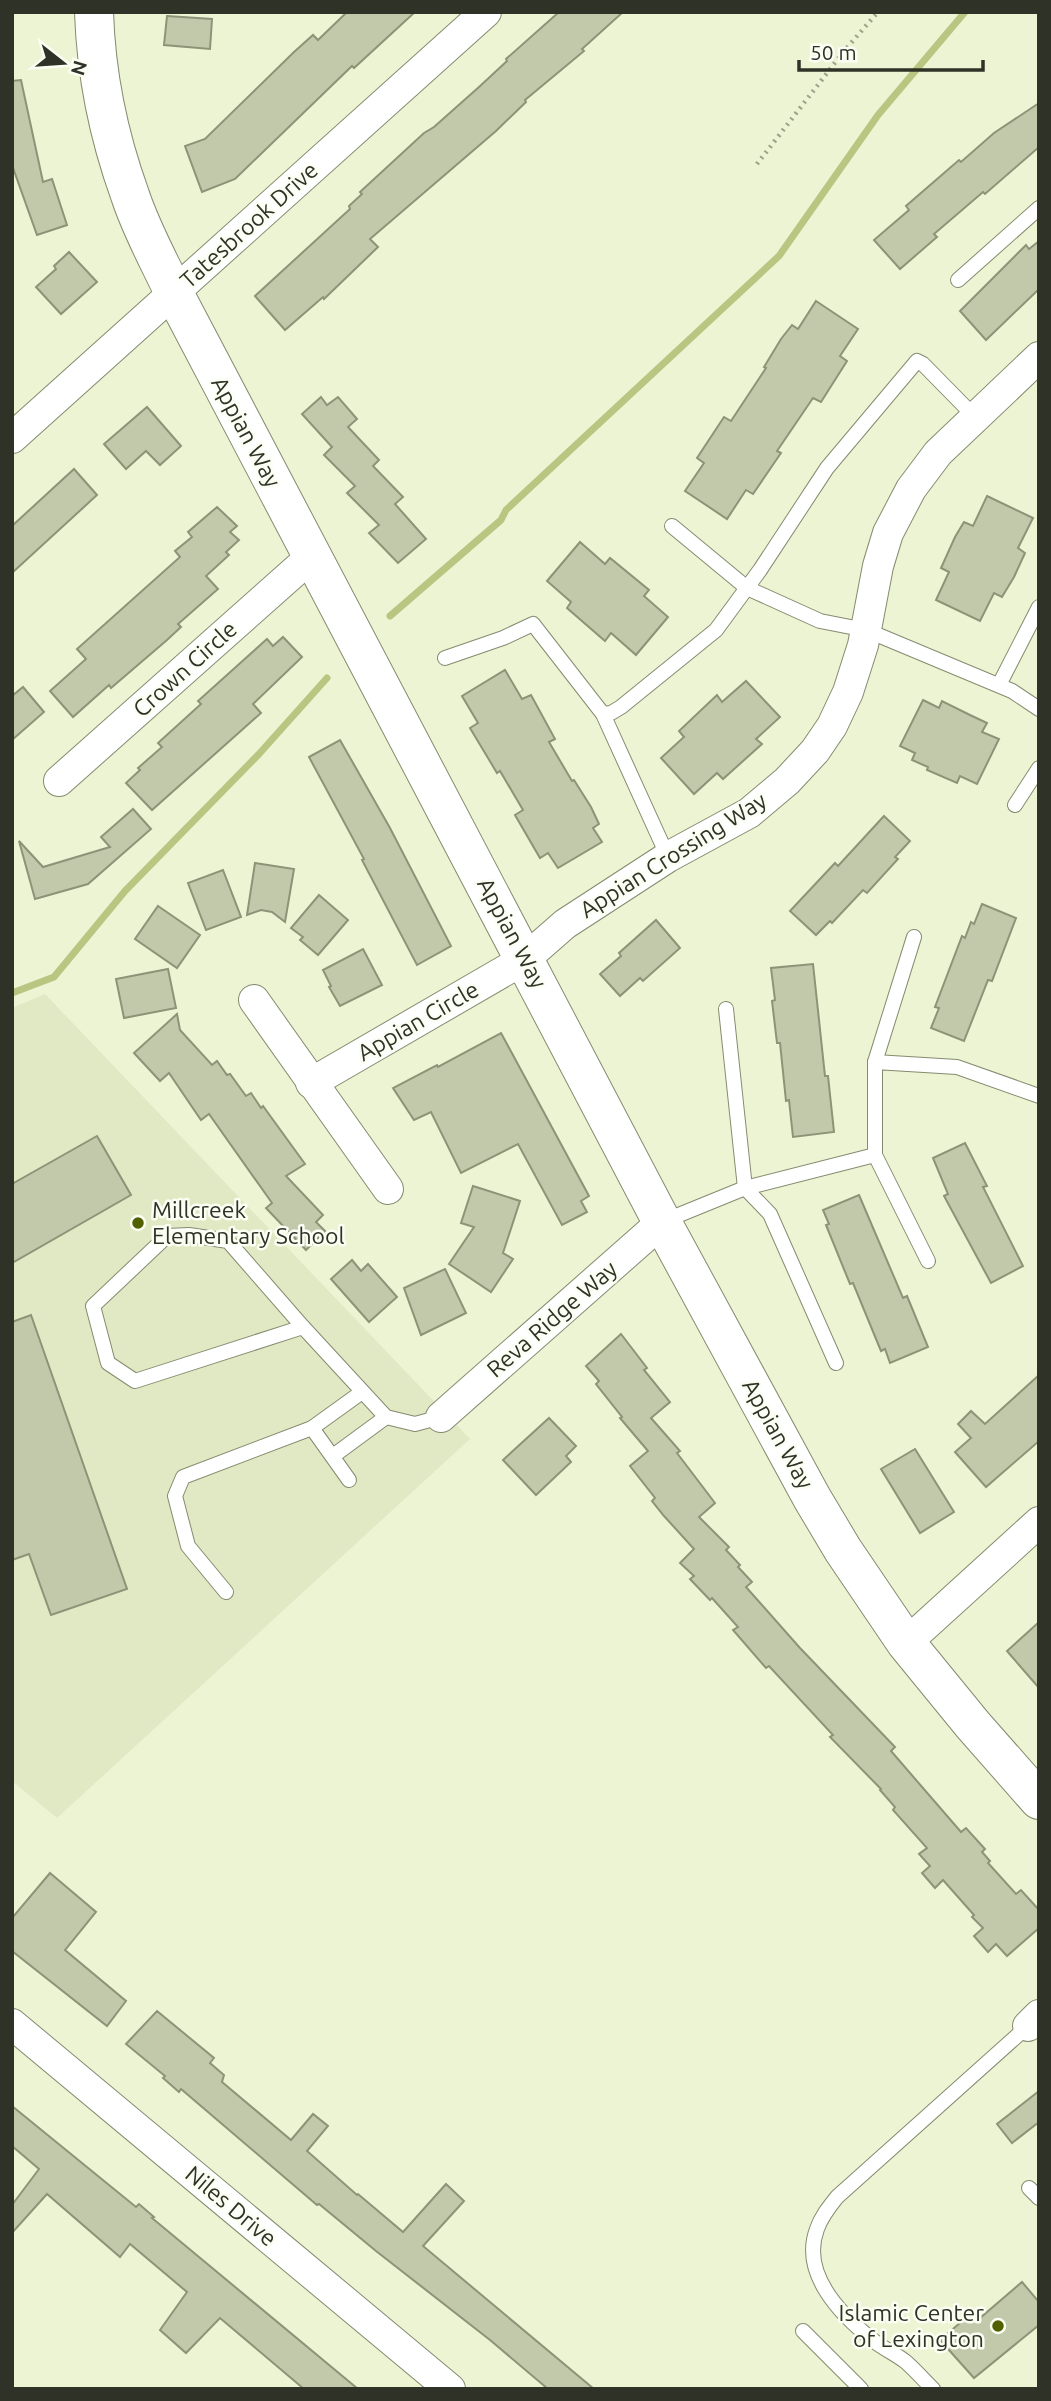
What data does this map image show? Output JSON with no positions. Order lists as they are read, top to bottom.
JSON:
{
  "streets": {
    "street": [
      "Tatesbrook Drive",
      "Appian Way",
      "Crown Circle",
      "Appian Crossing Way",
      "Appian Circle",
      "Reva Ridge Way",
      "Niles Drive"
    ]
  },
  "crossings": [
    ["Tatesbrook Drive", "Appian Way"],
    ["Appian Way", "Crown Circle"],
    ["Appian Way", "Appian Crossing Way"],
    ["Appian Way", "Appian Circle"],
    ["Appian Way", "Reva Ridge Way"],
    ["Appian Crossing Way", "Appian Circle"]
  ],
  "places": ["Millcreek Elementary School", "Islamic Center of Lexington"],
  "scale_bar": "50 m",
  "north": "right"
}
